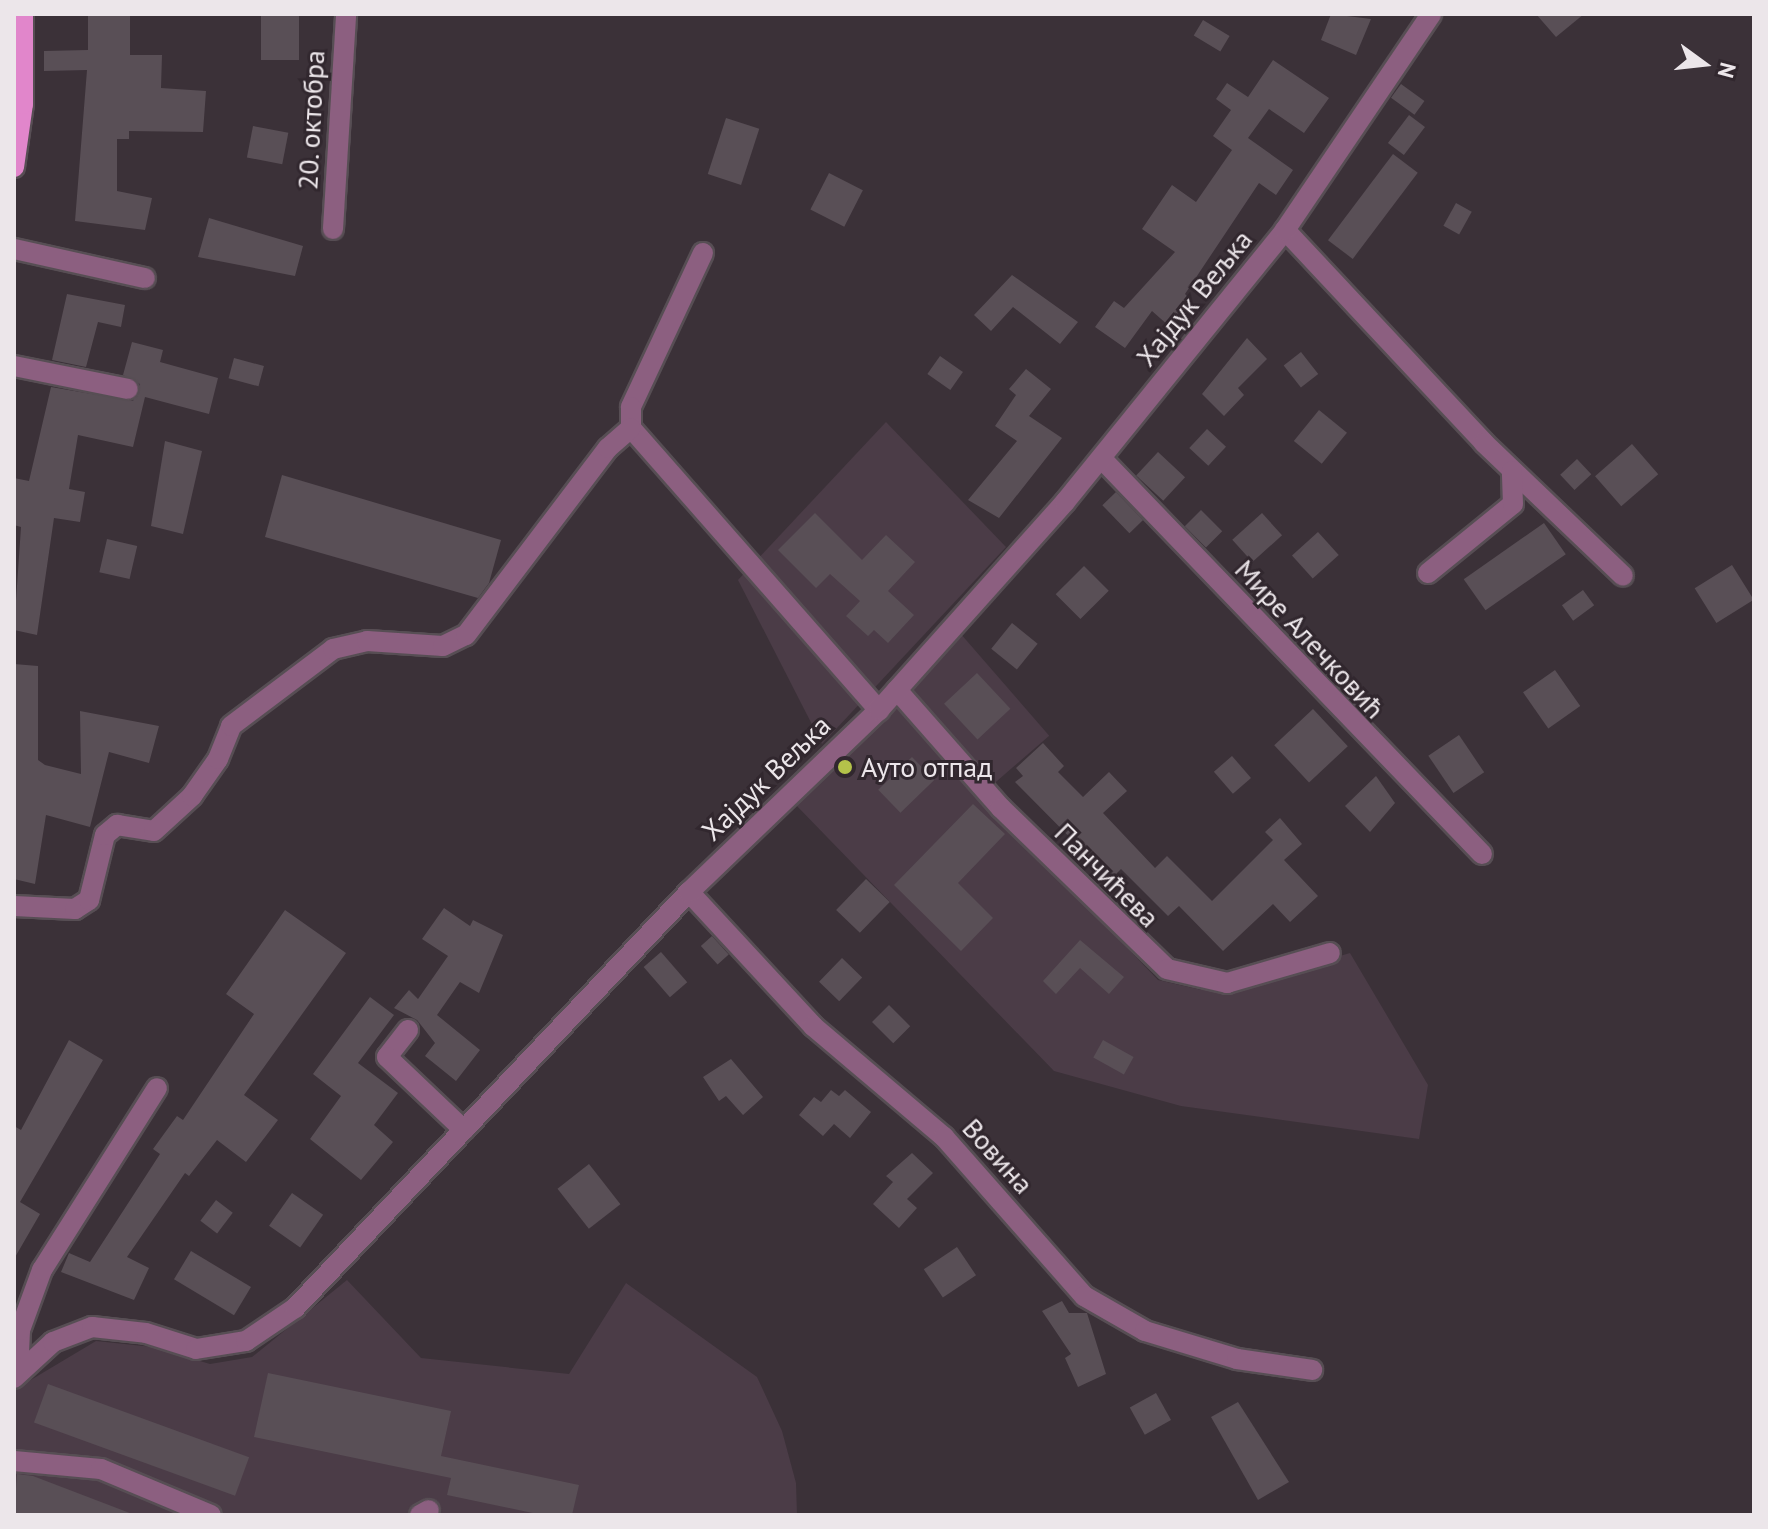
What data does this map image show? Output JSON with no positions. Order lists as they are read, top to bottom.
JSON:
{
  "streets": {
    "street": [
      "20. октобра",
      "Хајдук Вељка",
      "Мире Алечковић",
      "Панчићева",
      "Вовина"
    ]
  },
  "crossings": [
    ["Хајдук Вељка", "Мире Алечковић"],
    ["Хајдук Вељка", "Панчићева"],
    ["Хајдук Вељка", "Вовина"]
  ],
  "places": ["Ауто отпад"],
  "north": "right"
}
